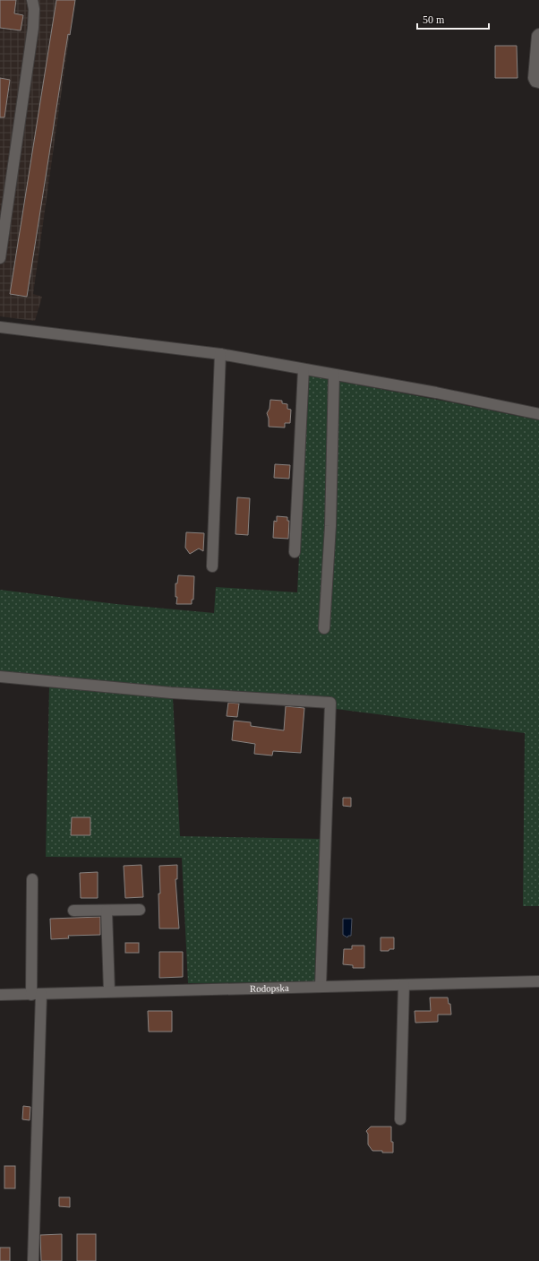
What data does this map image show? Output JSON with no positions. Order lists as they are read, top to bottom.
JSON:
{
  "streets": {
    "street": ["Rodopska"]
  },
  "scale_bar": "50 m"
}
